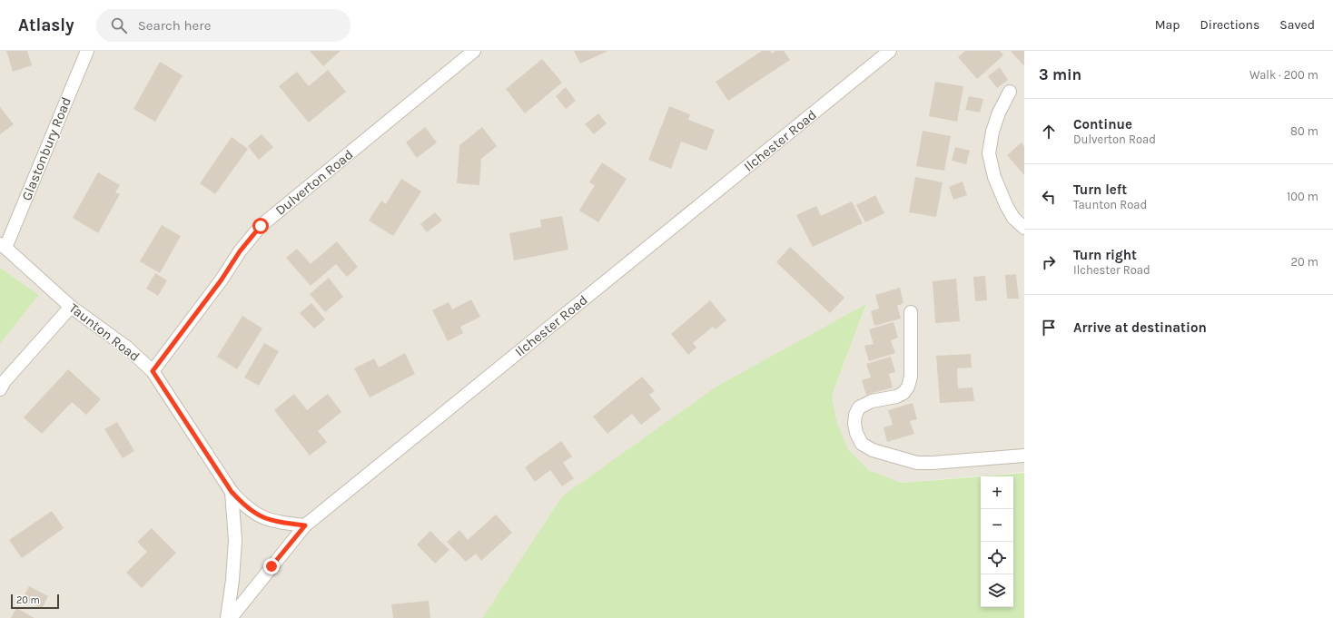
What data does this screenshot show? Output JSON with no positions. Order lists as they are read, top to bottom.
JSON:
{
  "streets": {
    "street": [
      "Ilchester Road",
      "Glastonbury Road",
      "Dulverton Road",
      "Taunton Road"
    ]
  },
  "crossings": [
    ["Ilchester Road", "Taunton Road"],
    ["Glastonbury Road", "Taunton Road"],
    ["Dulverton Road", "Taunton Road"]
  ],
  "scale_bar": "20 m",
  "page": {
    "header": "Atlasly",
    "search": "Search here",
    "nav": ["Map", "Directions", "Saved"],
    "heading": ["3 min", "Walk · 200 m"],
    "list": [
      ["Continue", "Dulverton Road", "80 m"],
      ["Turn left", "Taunton Road", "100 m"],
      ["Turn right", "Ilchester Road", "20 m"],
      "Arrive at destination"
    ],
    "map_buttons": ["+", "−"],
    "scale": "20 m"
  }
}
